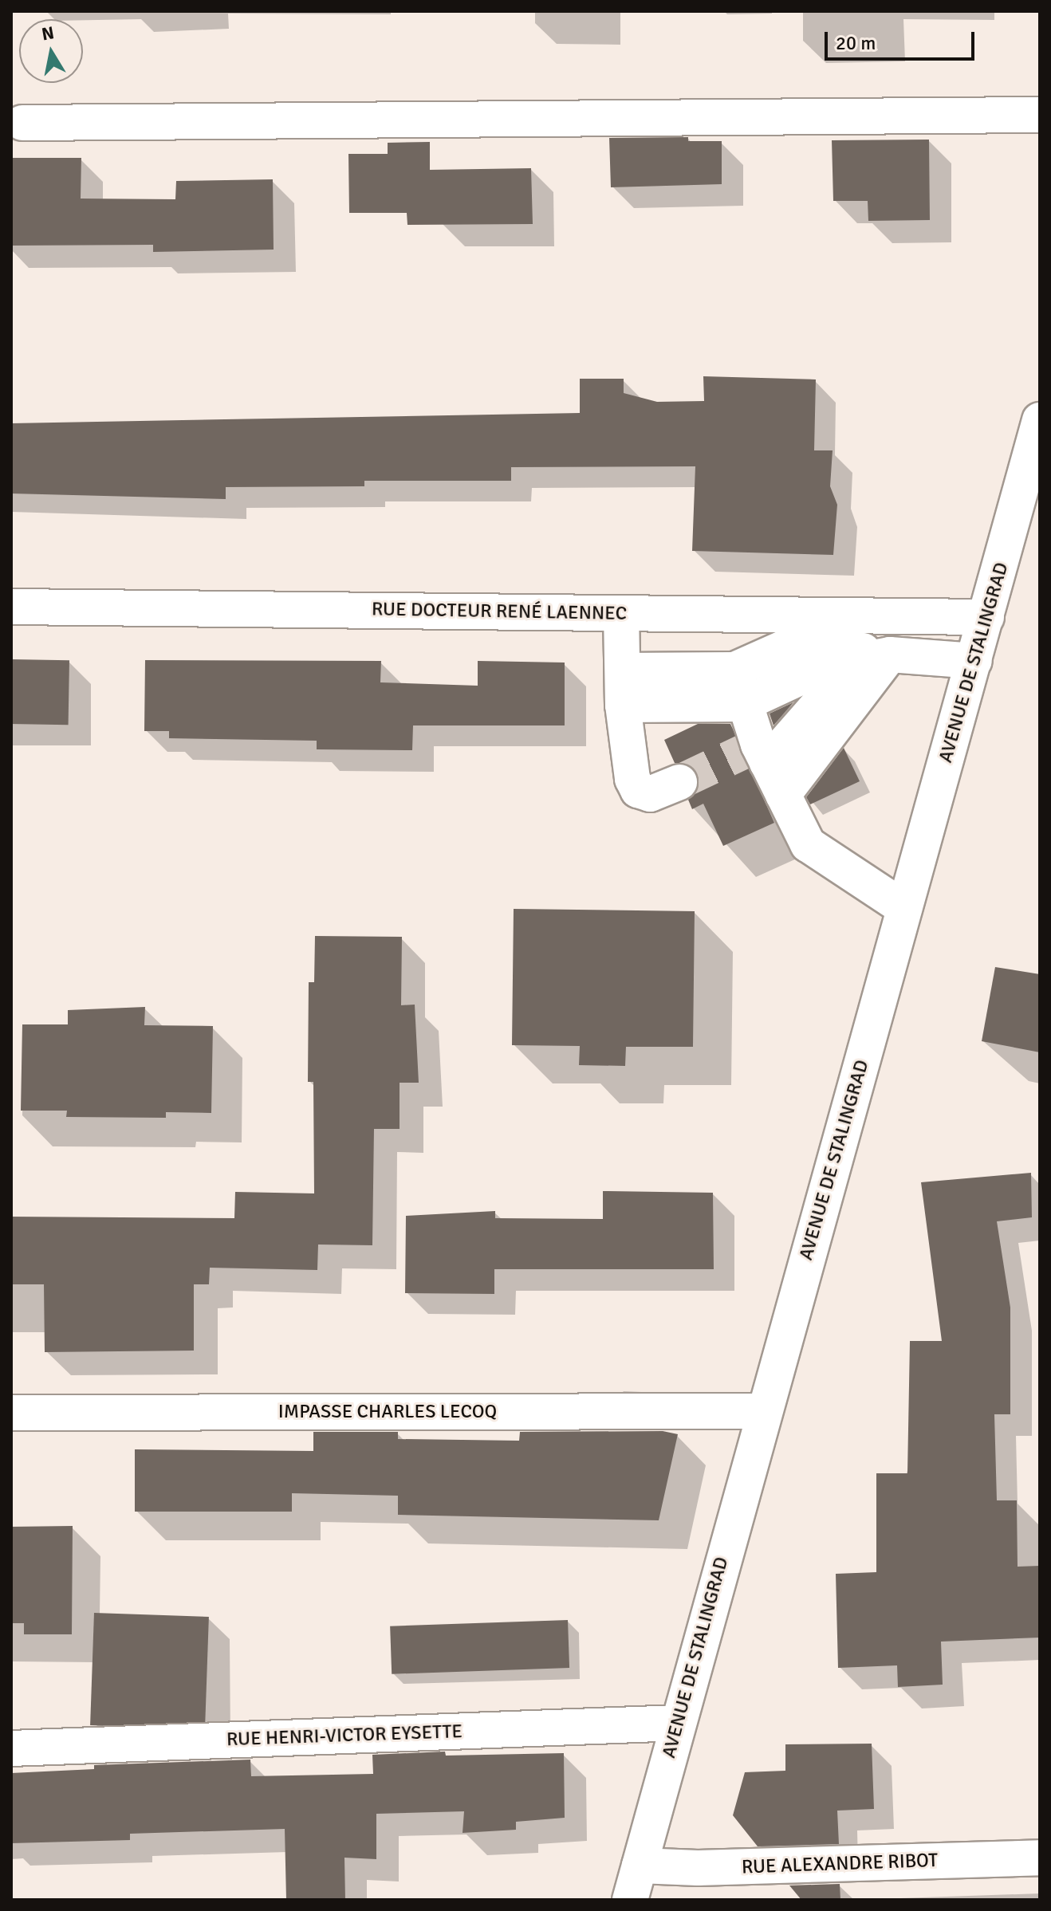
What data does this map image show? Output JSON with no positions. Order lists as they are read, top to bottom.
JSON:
{
  "streets": {
    "street": [
      "RUE DOCTEUR RENÉ LAENNEC",
      "AVENUE DE STALINGRAD",
      "IMPASSE CHARLES LECOQ",
      "RUE HENRI-VICTOR EYSETTE",
      "RUE ALEXANDRE RIBOT"
    ]
  },
  "crossings": [
    ["RUE DOCTEUR RENÉ LAENNEC", "AVENUE DE STALINGRAD"],
    ["AVENUE DE STALINGRAD", "IMPASSE CHARLES LECOQ"],
    ["AVENUE DE STALINGRAD", "RUE HENRI-VICTOR EYSETTE"],
    ["AVENUE DE STALINGRAD", "RUE ALEXANDRE RIBOT"]
  ],
  "scale_bar": "20 m",
  "north": "top"
}
